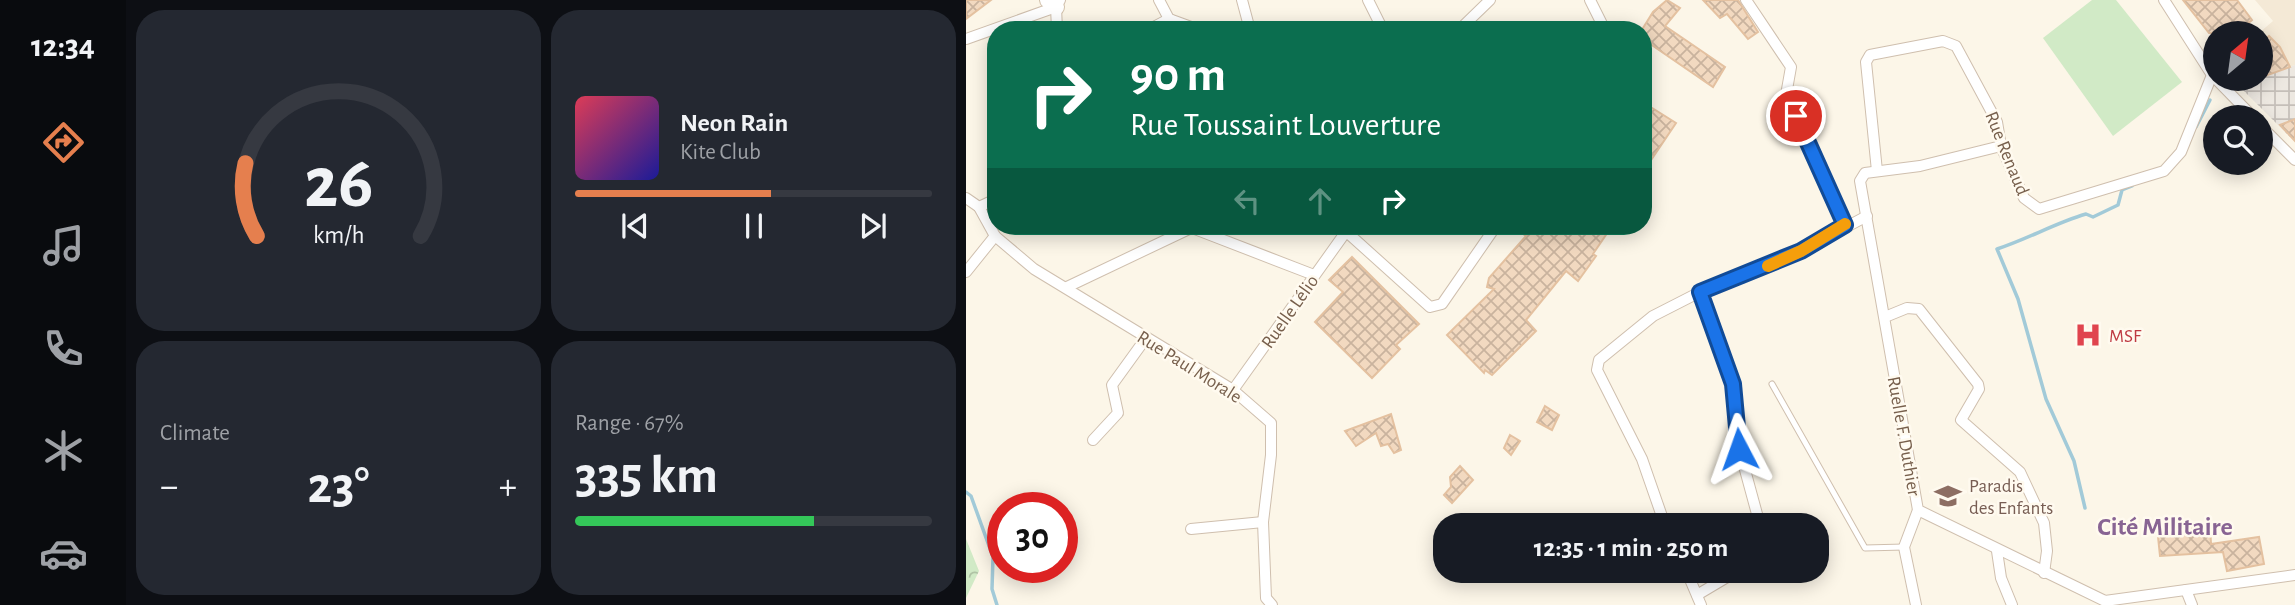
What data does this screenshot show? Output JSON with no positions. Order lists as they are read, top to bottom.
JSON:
{
  "streets": {
    "street": [
      "Rue Renaud",
      "Ruelle Lélio",
      "Rue Paul Morale",
      "Ruelle F. Duthier"
    ]
  },
  "crossings": [
    ["Rue Renaud", "Ruelle F. Duthier"],
    ["Ruelle Lélio", "Rue Paul Morale"]
  ],
  "districts": ["Cité Militaire"],
  "places": {
    "hospital": ["MSF"],
    "school or university": ["Paradis des Enfants"]
  },
  "north": "top right",
  "page": {
    "tabs": "12:34",
    "turn": ["90 m", "Rue Toussaint Louverture"],
    "song": ["Neon Rain", "Kite Club"],
    "tile": [
      "Climate",
      ["Range · 67%", "335 km"]
    ],
    "heat": ["−", "23°", "+"],
    "limit": "30",
    "trip": "12:35 · 1 min · 250 m",
    "gauge": ["26", "km/h"]
  }
}
